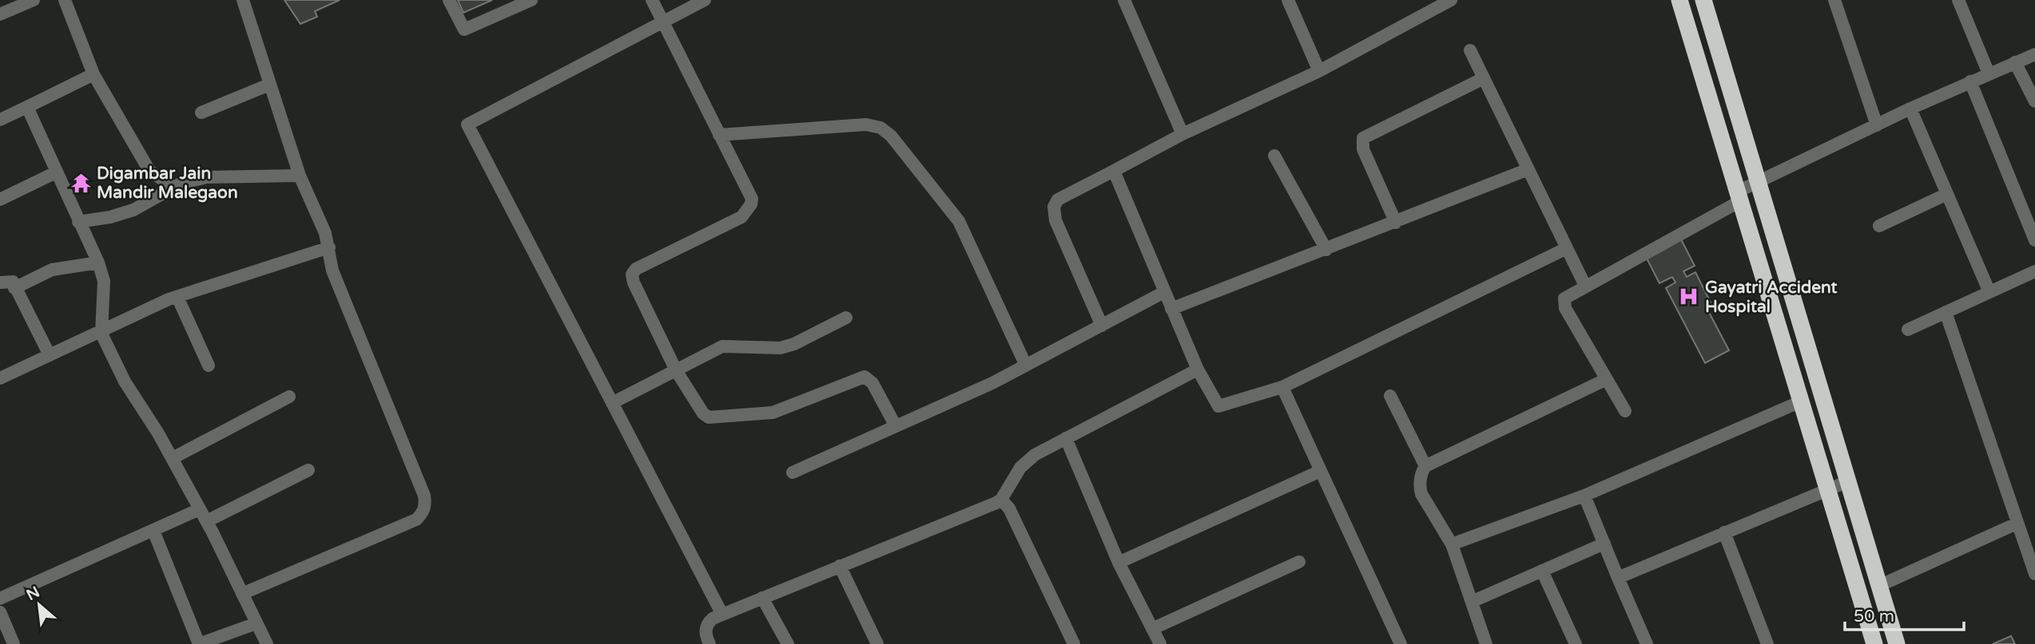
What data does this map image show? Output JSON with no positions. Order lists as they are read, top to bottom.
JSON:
{
  "places": {
    "temple": ["Digambar Jain Mandir Malegaon"],
    "hospital": ["Gayatri Accident Hospital"]
  },
  "scale_bar": "50 m",
  "north": "top left"
}
